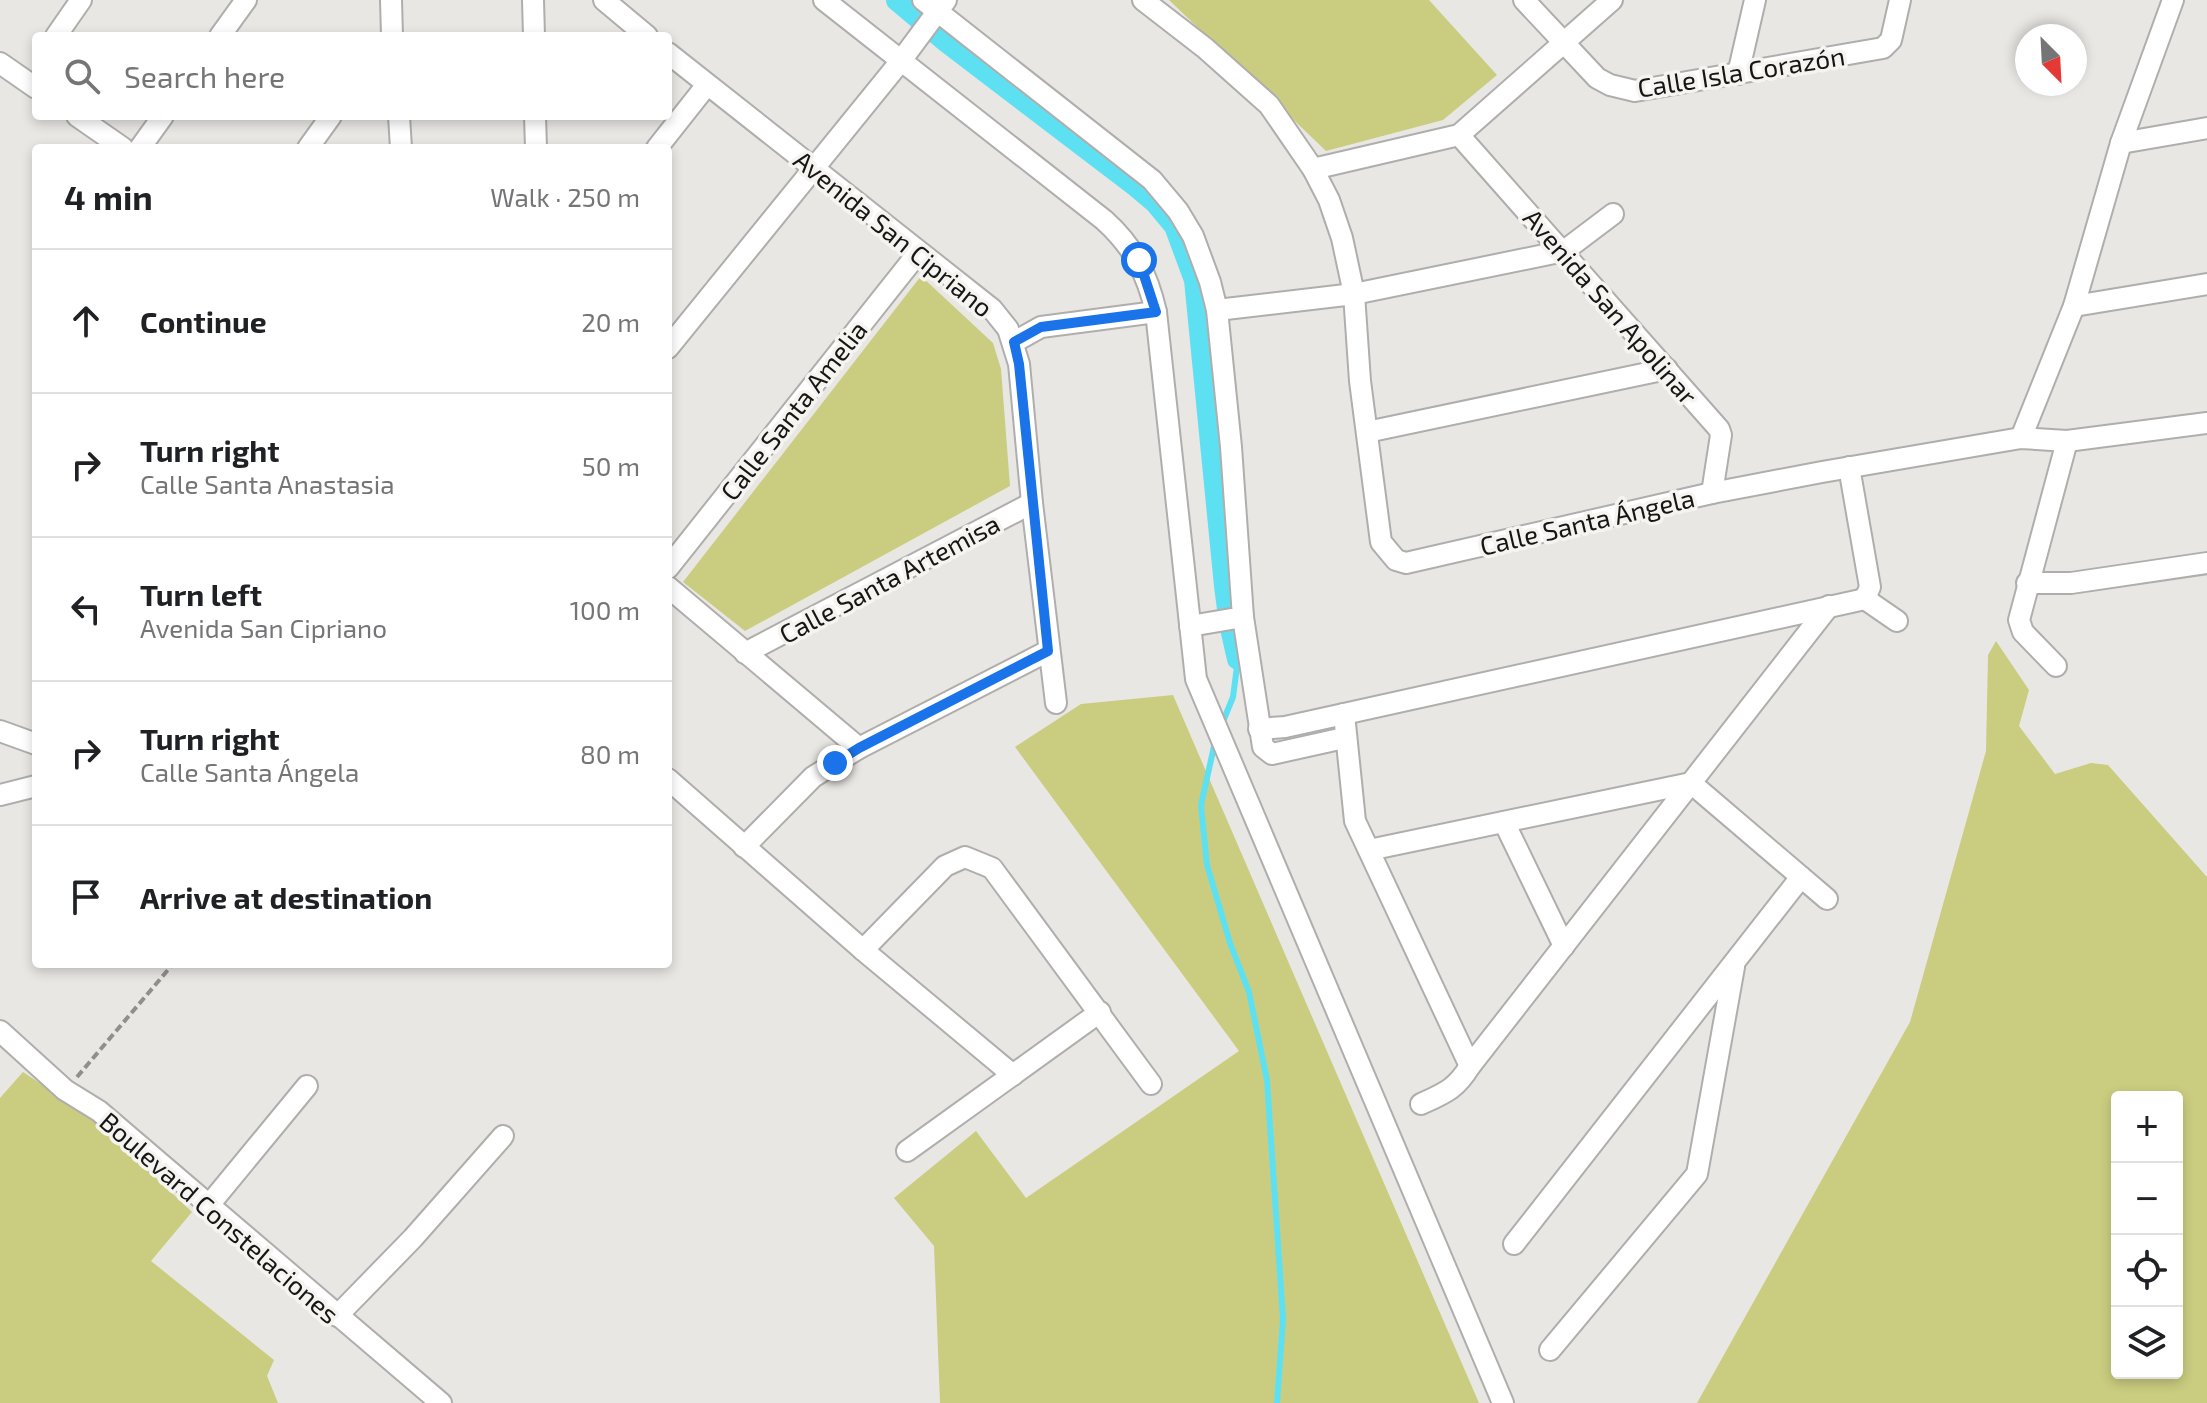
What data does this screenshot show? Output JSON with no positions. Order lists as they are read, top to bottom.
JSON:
{
  "streets": {
    "street": [
      "Calle Isla Corazón",
      "Avenida San Cipriano",
      "Avenida San Apolinar",
      "Calle Santa Amelia",
      "Calle Santa Ángela",
      "Calle Santa Artemisa",
      "Boulevard Constelaciones"
    ]
  },
  "crossings": [
    ["Avenida San Cipriano", "Calle Santa Amelia"],
    ["Avenida San Cipriano", "Calle Santa Artemisa"],
    ["Avenida San Apolinar", "Calle Santa Ángela"]
  ],
  "north": "bottom right",
  "page": {
    "search": "Search here",
    "heading": ["4 min", "Walk · 250 m"],
    "list": [
      ["Continue", "20 m"],
      ["Turn right", "Calle Santa Anastasia", "50 m"],
      ["Turn left", "Avenida San Cipriano", "100 m"],
      ["Turn right", "Calle Santa Ángela", "80 m"],
      "Arrive at destination"
    ],
    "map_buttons": ["+", "−"]
  }
}
